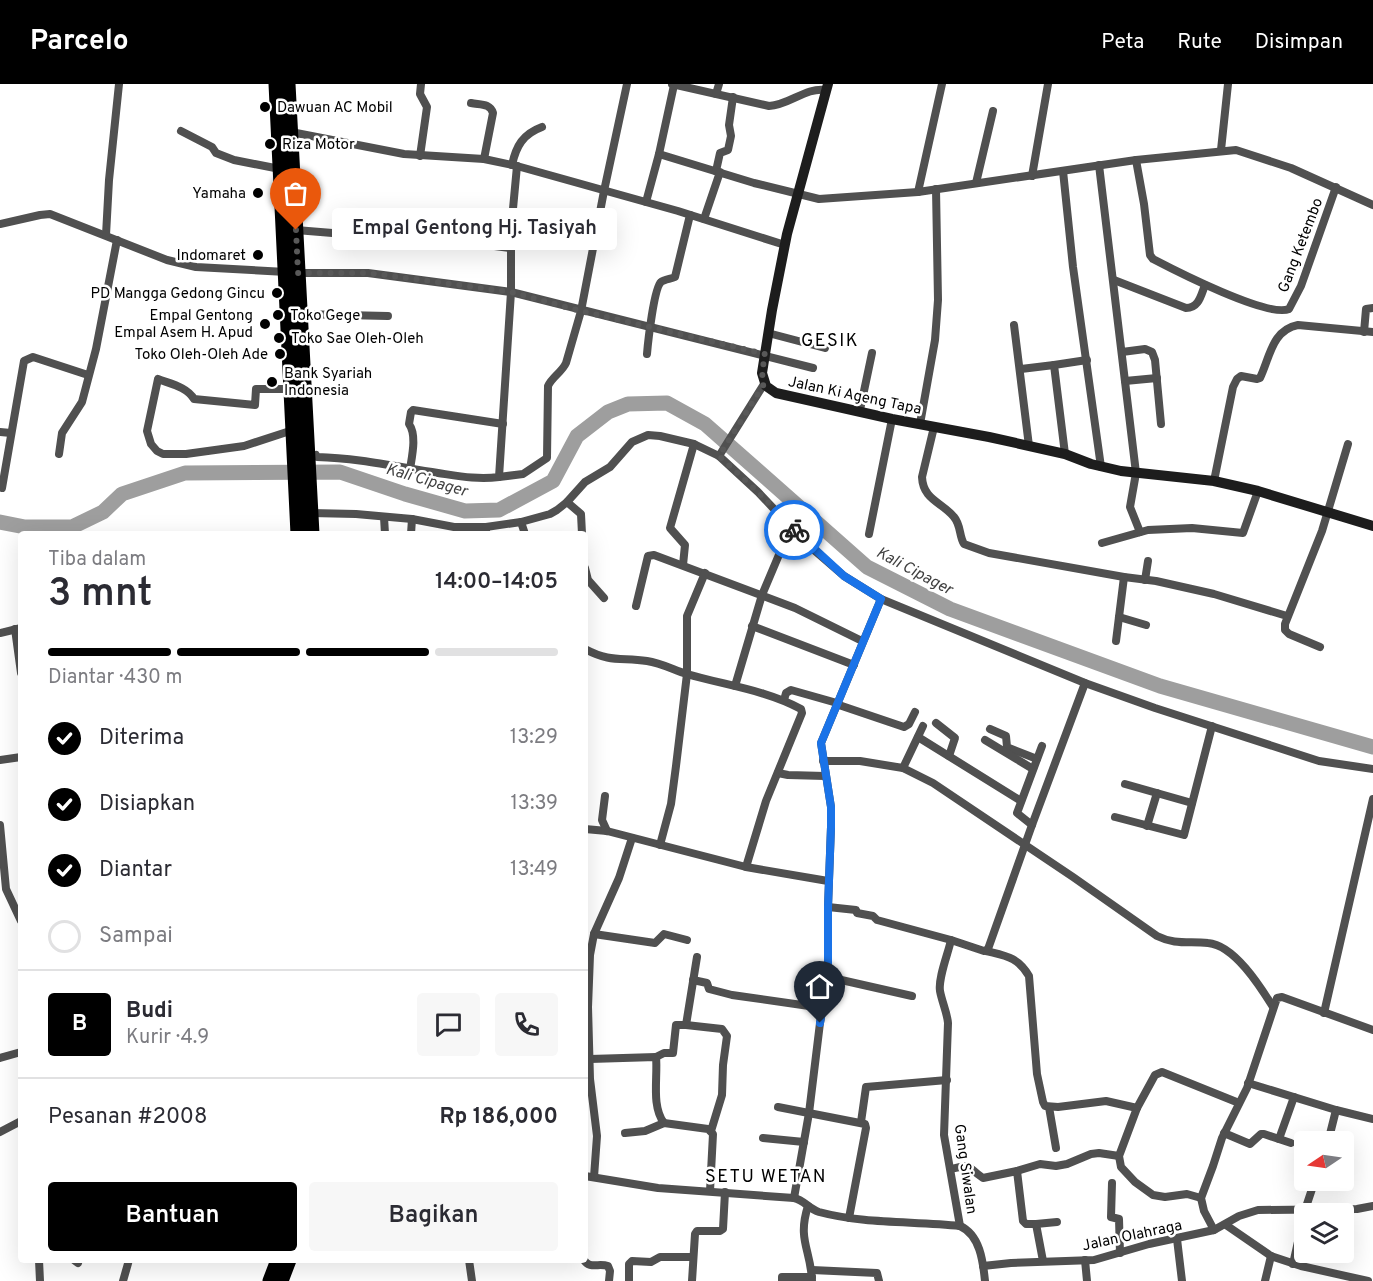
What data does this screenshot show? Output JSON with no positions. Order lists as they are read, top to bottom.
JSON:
{
  "streets": {
    "street": [
      "Gang Ketembo",
      "Jalan Ki Ageng Tapa",
      "Gang Siwalan",
      "Jalan Olahraga"
    ]
  },
  "districts": ["GESIK", "SETU WETAN"],
  "water": ["Kali Cipager"],
  "places": [
    "Dawuan AC Mobil",
    "Riza Motor",
    "Yamaha",
    "Empal Gentong Hj. Tasiyah",
    "Indomaret",
    "PD Mangga Gedong Gincu",
    "Toko Gege",
    "Empal Gentong Empal Asem H. Apud",
    "Toko Sae Oleh-Oleh",
    "Toko Oleh-Oleh Ade",
    "Bank Syariah Indonesia"
  ],
  "north": "left",
  "page": {
    "header": "Parcelo",
    "nav": ["Peta", "Rute", "Disimpan"],
    "bubble": "Empal Gentong Hj. Tasiyah",
    "heading": ["3 mnt", "Tiba dalam", "14:00–14:05"],
    "panel": [
      "Budi",
      "Kurir · 4.9",
      "Pesanan #2008",
      "Rp 186,000"
    ],
    "bar": "Diantar · 430 m",
    "list": [
      ["Diterima", "13:29"],
      ["Disiapkan", "13:39"],
      ["Diantar", "13:49"],
      "Sampai"
    ],
    "round": "B",
    "buttons": ["Bantuan", "Bagikan"]
  }
}
